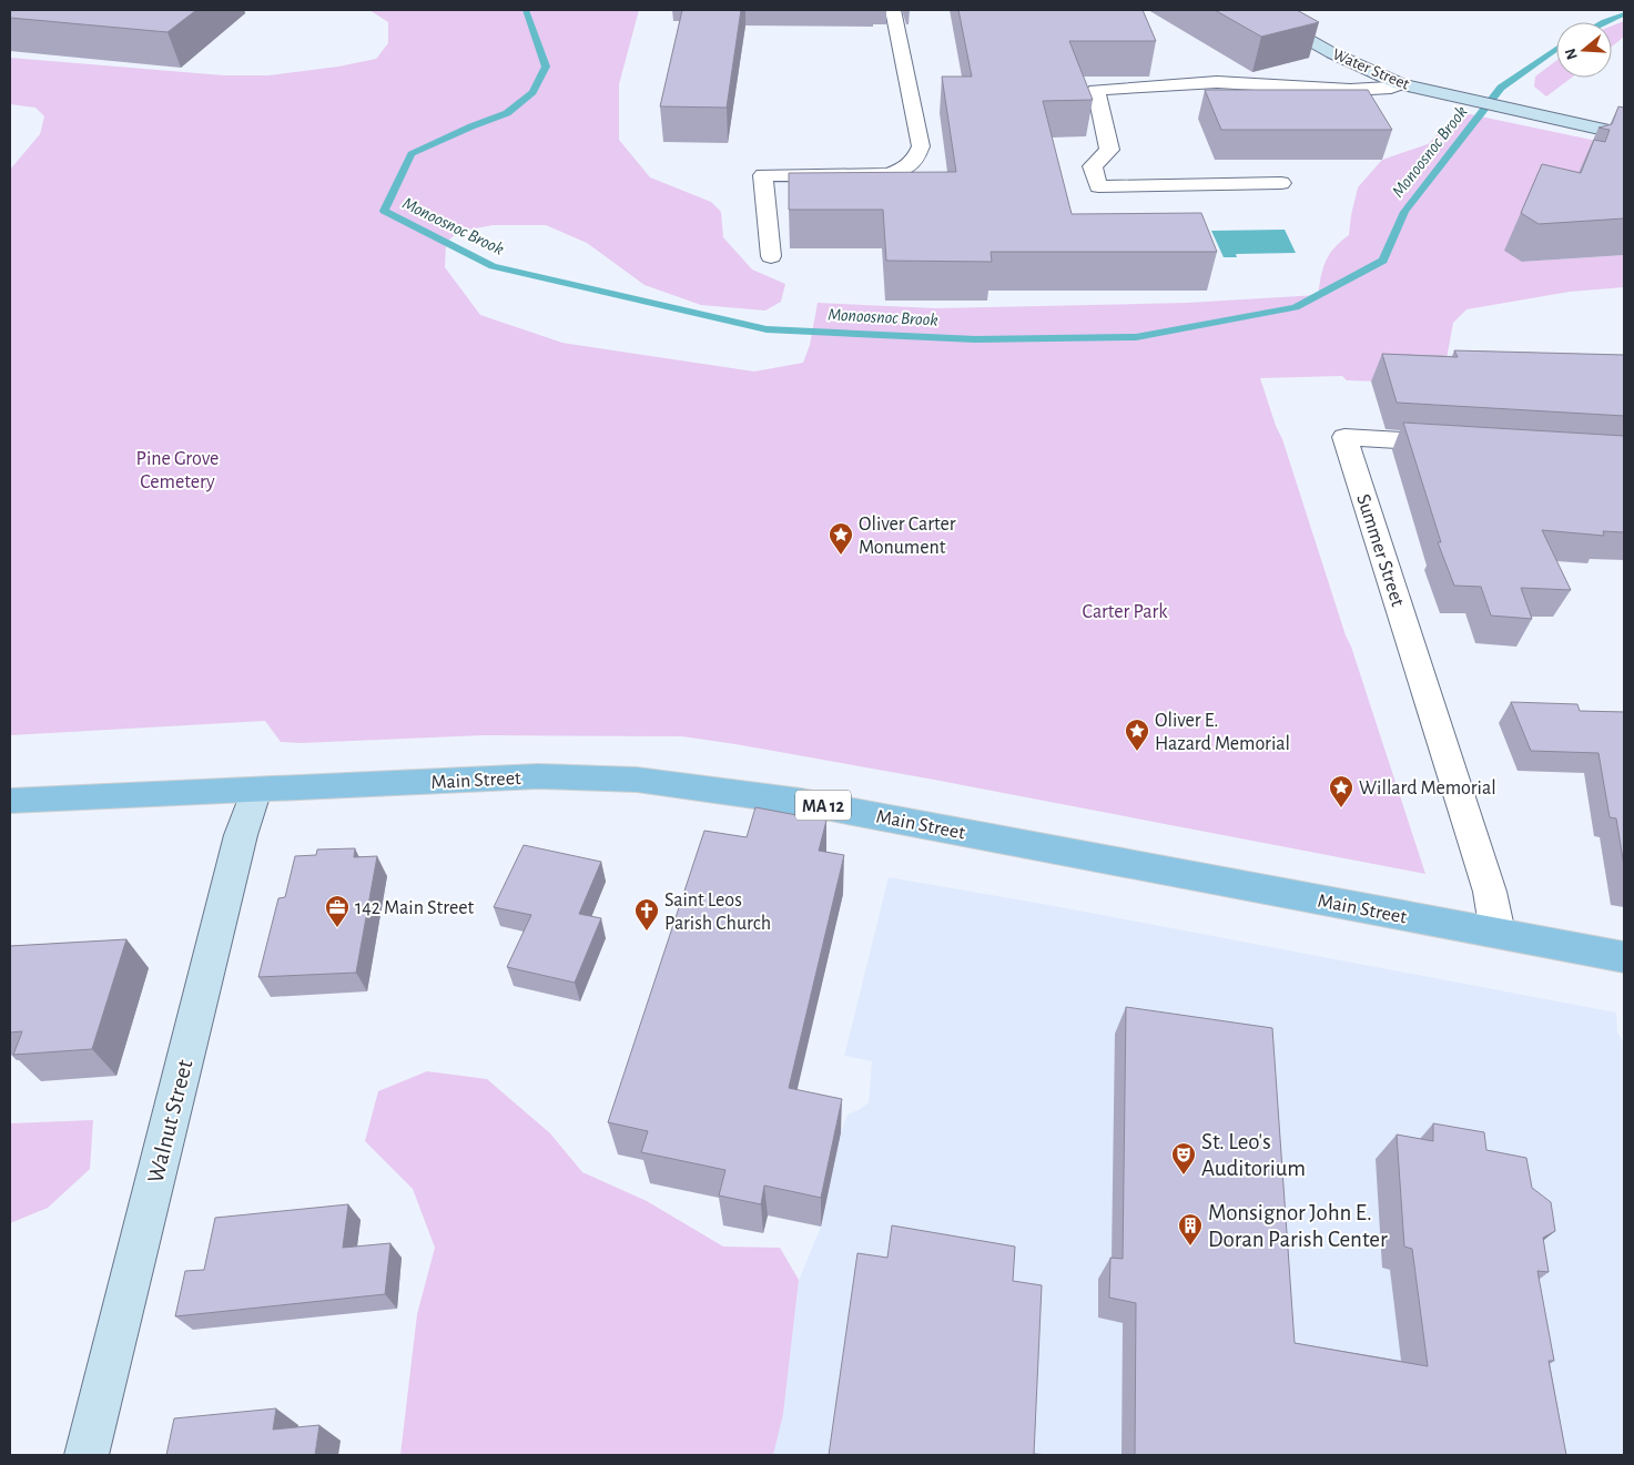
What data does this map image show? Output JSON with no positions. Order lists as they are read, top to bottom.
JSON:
{
  "streets": {
    "main road": [
      "Water Street",
      "Main Street",
      "MA 12",
      "Walnut Street"
    ],
    "street": ["Summer Street"]
  },
  "crossings": [
    ["Summer Street", "Main Street"],
    ["Main Street", "Walnut Street"]
  ],
  "water": ["Monoosnoc Brook"],
  "parks": ["Pine Grove Cemetery", "Carter Park"],
  "places": {
    "place": ["Oliver Carter Monument", "Oliver E. Hazard Memorial", "Willard Memorial"],
    "office": ["142 Main Street"],
    "church": ["Saint Leos Parish Church"],
    "theatre": ["St. Leo's Auditorium"],
    "building": ["Monsignor John E. Doran Parish Center"]
  },
  "north": "left"
}
